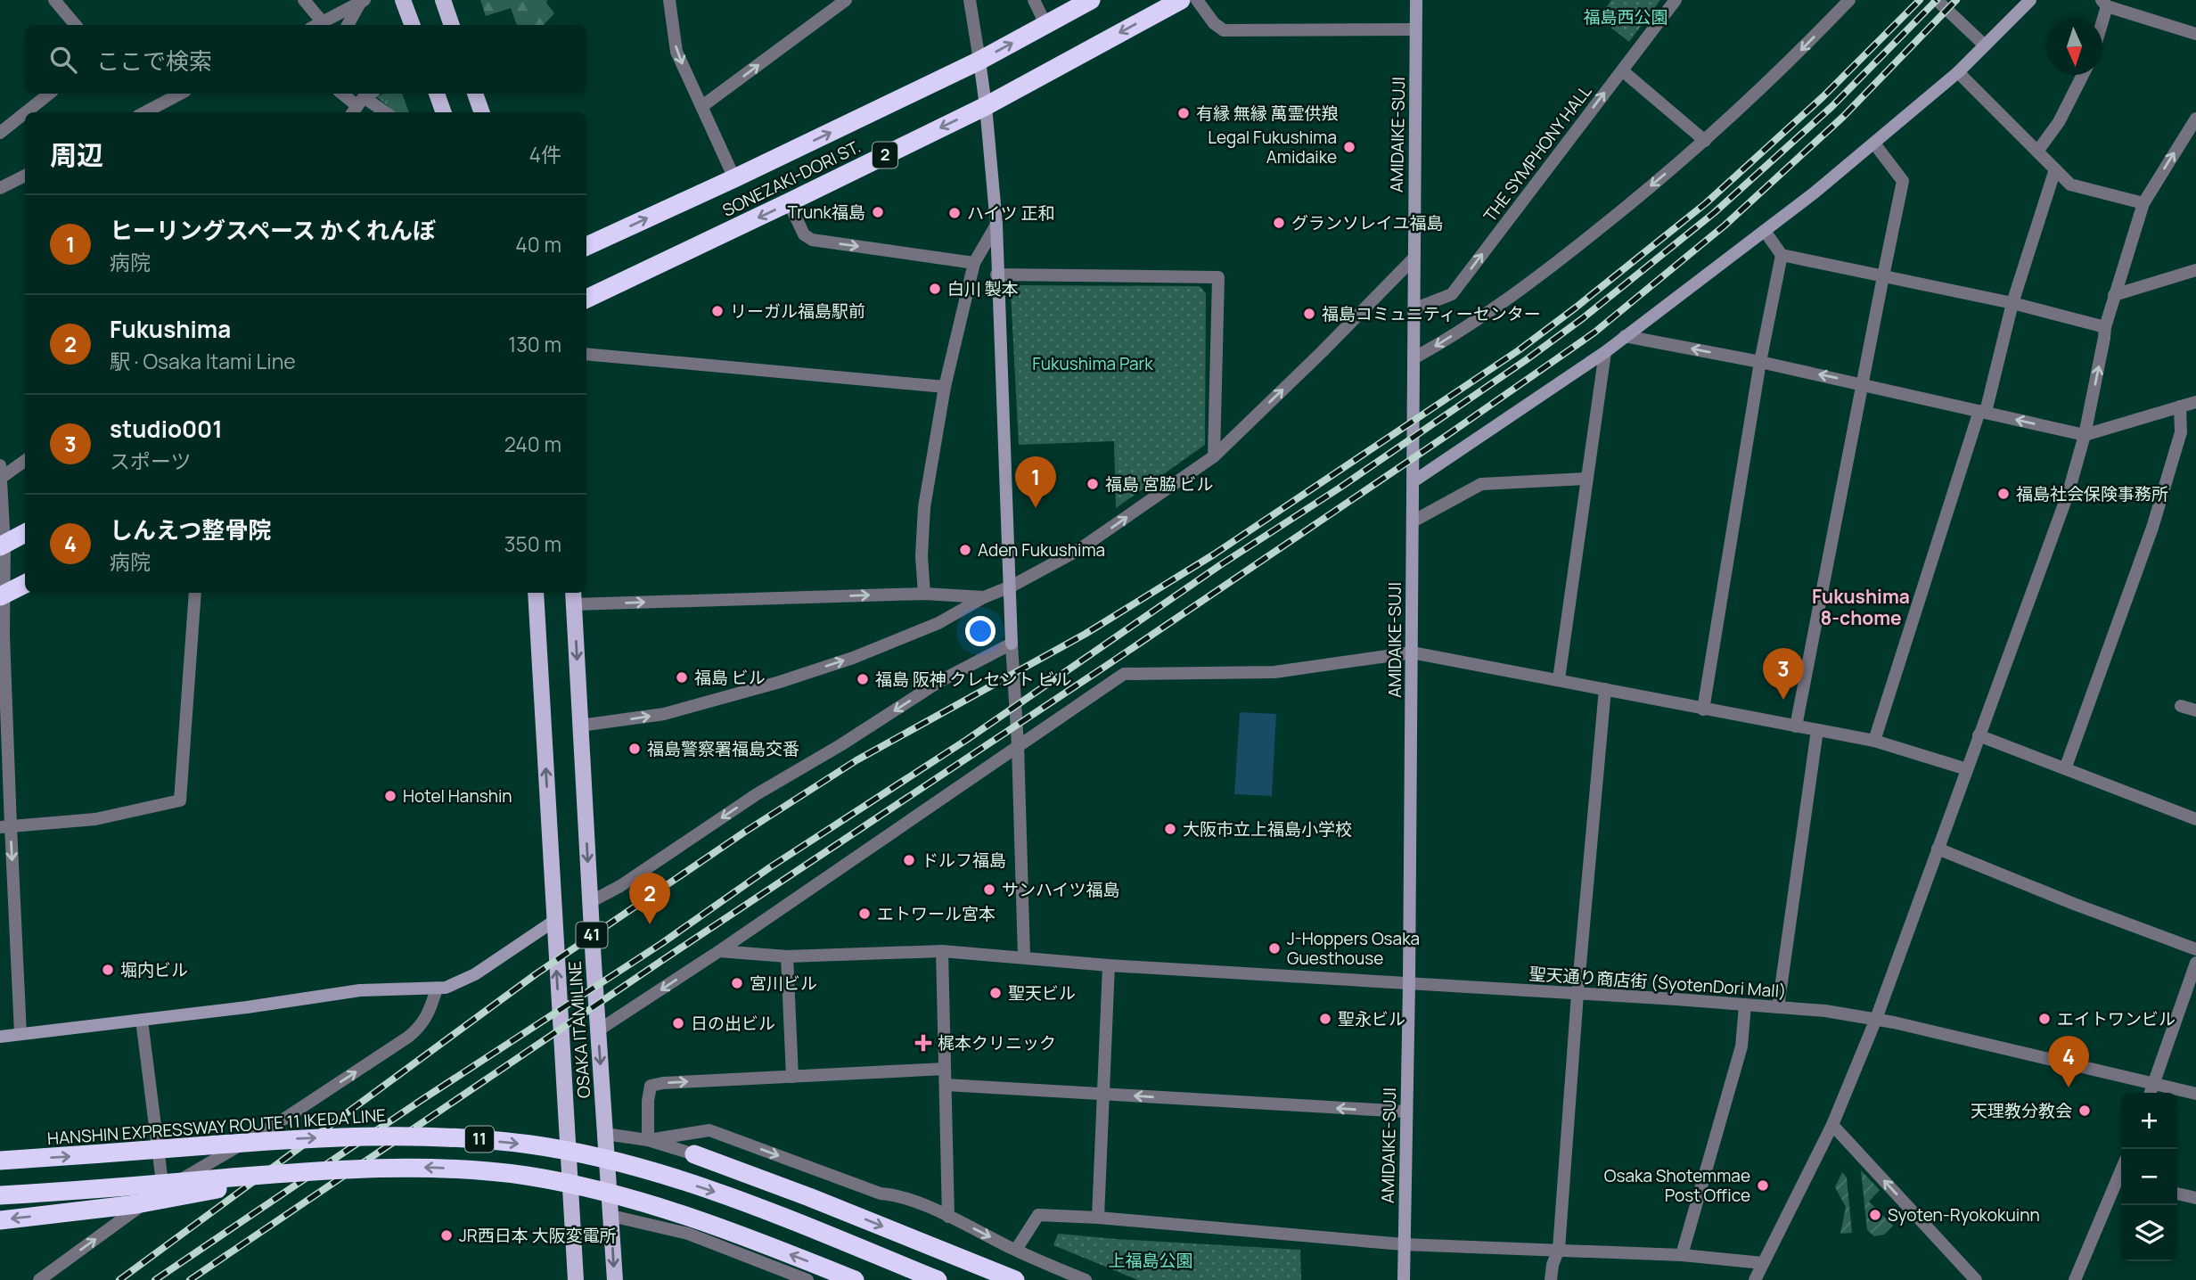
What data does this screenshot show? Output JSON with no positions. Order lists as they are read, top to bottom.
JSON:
{
  "streets": {
    "highway": [
      "2",
      "SONEZAKI-DORI ST.",
      "HANSHIN EXPRESSWAY ROUTE 11 IKEDA LINE",
      "11"
    ],
    "main road": ["41", "OSAKA ITAMI LINE"],
    "street": ["AMIDAIKE-SUJI", "THE SYMPHONY HALL", "聖天通り商店街 (SyotenDori Mall)"]
  },
  "crossings": [
    ["AMIDAIKE-SUJI", "THE SYMPHONY HALL"],
    ["AMIDAIKE-SUJI", "聖天通り商店街 (SyotenDori Mall)"]
  ],
  "districts": ["Fukushima 8-chome"],
  "parks": ["福島西公園", "Fukushima Park", "上福島公園"],
  "places": {
    "other": [
      "有縁 無縁 萬霊供羪",
      "Legal Fukushima Amidaike",
      "Trunk福島",
      "ハイツ 正和",
      "グランソレイユ福島",
      "白川 製本",
      "リーガル福島駅前",
      "福島コミュニティーセンター",
      "福島 宮脇 ビル",
      "福島社会保険事務所",
      "Aden Fukushima",
      "福島 ビル",
      "福島 阪神 クレセント ビル",
      "福島警察署福島交番",
      "Hotel Hanshin",
      "大阪市立上福島小学校",
      "ドルフ福島",
      "サンハイツ福島",
      "エトワール宮本",
      "J-Hoppers Osaka Guesthouse",
      "堀内ビル",
      "宮川ビル",
      "聖天ビル",
      "聖永ビル",
      "エイトワンビル",
      "日の出ビル",
      "天理教分教会",
      "Osaka Shotemmae Post Office",
      "Syoten-Ryokokuinn",
      "JR西日本 大阪変電所"
    ],
    "health": ["梶本クリニック"]
  },
  "north": "bottom",
  "page": {
    "search": "ここで検索",
    "heading": ["周辺", "4件"],
    "list": [
      {
        "mark": "1",
        "name": "ヒーリングスペース かくれんぼ",
        "note": "病院",
        "value": "40 m"
      },
      {
        "mark": "2",
        "name": "Fukushima",
        "note": "駅 · Osaka Itami Line",
        "value": "130 m"
      },
      {
        "mark": "3",
        "name": "studio001",
        "note": "スポーツ",
        "value": "240 m"
      },
      {
        "mark": "4",
        "name": "しんえつ整骨院",
        "note": "病院",
        "value": "350 m"
      }
    ],
    "pins": [
      "1",
      "3",
      "2",
      "4"
    ],
    "map_buttons": ["+", "−"]
  }
}
